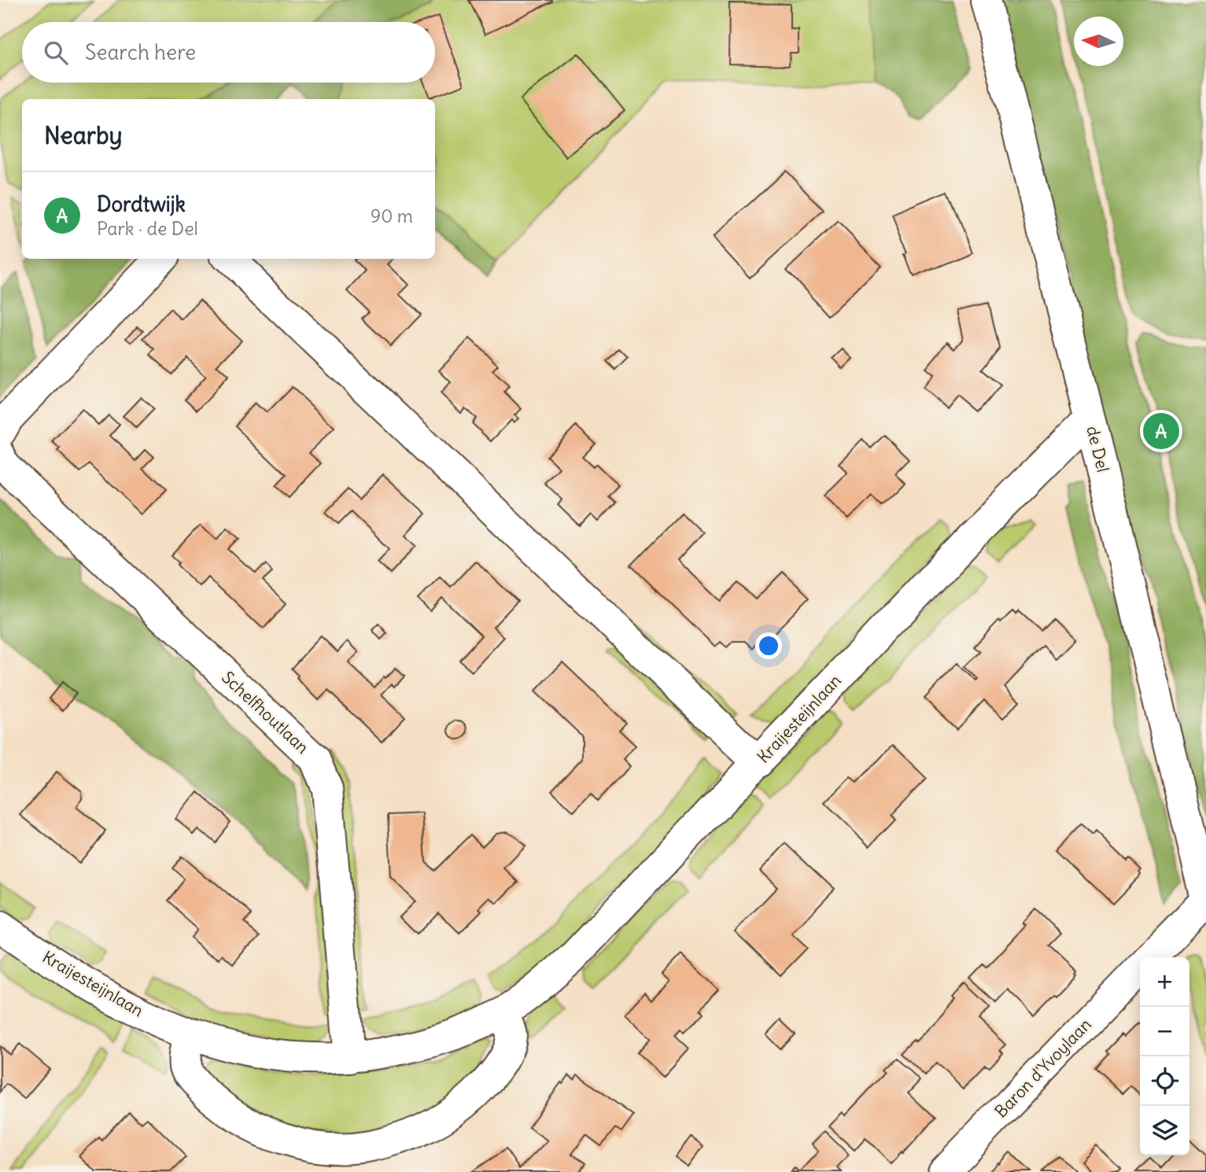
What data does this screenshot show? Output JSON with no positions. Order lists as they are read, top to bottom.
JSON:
{
  "streets": {
    "street": [
      "de Del",
      "Schelfhoutlaan",
      "Kraijesteijnlaan",
      "Baron d'Yvoylaan"
    ]
  },
  "crossings": [
    ["de Del", "Kraijesteijnlaan"],
    ["de Del", "Baron d'Yvoylaan"],
    ["Schelfhoutlaan", "Kraijesteijnlaan"]
  ],
  "north": "left",
  "page": {
    "search": "Search here",
    "heading": "Nearby",
    "list": [
      {
        "mark": "A",
        "name": "Dordtwijk",
        "note": "Park · de Del",
        "value": "90 m"
      }
    ],
    "pins": "A",
    "map_buttons": ["+", "−"]
  }
}
